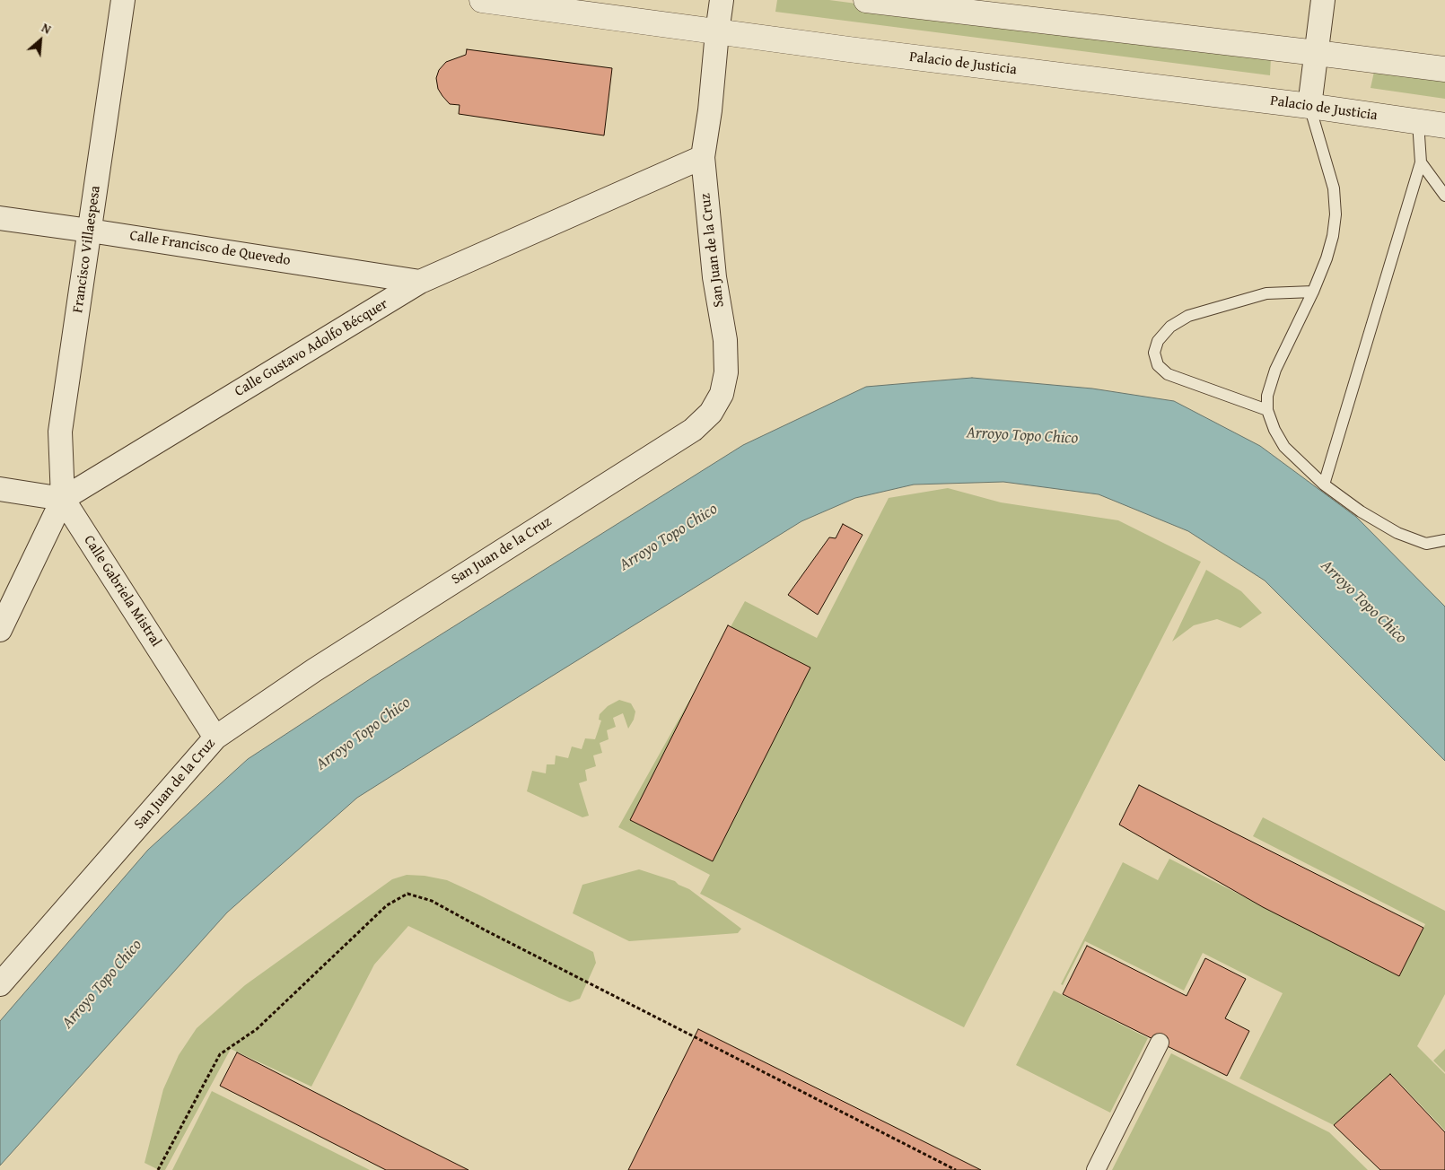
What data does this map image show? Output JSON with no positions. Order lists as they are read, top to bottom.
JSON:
{
  "streets": {
    "street": [
      "Palacio de Justicia",
      "Calle Francisco de Quevedo",
      "Francisco Villaespesa",
      "San Juan de la Cruz",
      "Calle Gustavo Adolfo Bécquer",
      "Calle Gabriela Mistral"
    ]
  },
  "crossings": [
    ["Palacio de Justicia", "San Juan de la Cruz"],
    ["Calle Francisco de Quevedo", "Francisco Villaespesa"],
    ["Calle Francisco de Quevedo", "Calle Gustavo Adolfo Bécquer"],
    ["Francisco Villaespesa", "Calle Gustavo Adolfo Bécquer"],
    ["Francisco Villaespesa", "Calle Gabriela Mistral"],
    ["San Juan de la Cruz", "Calle Gustavo Adolfo Bécquer"],
    ["San Juan de la Cruz", "Calle Gabriela Mistral"],
    ["Calle Gustavo Adolfo Bécquer", "Calle Gabriela Mistral"]
  ],
  "water": ["Arroyo Topo Chico"],
  "north": "top right"
}
